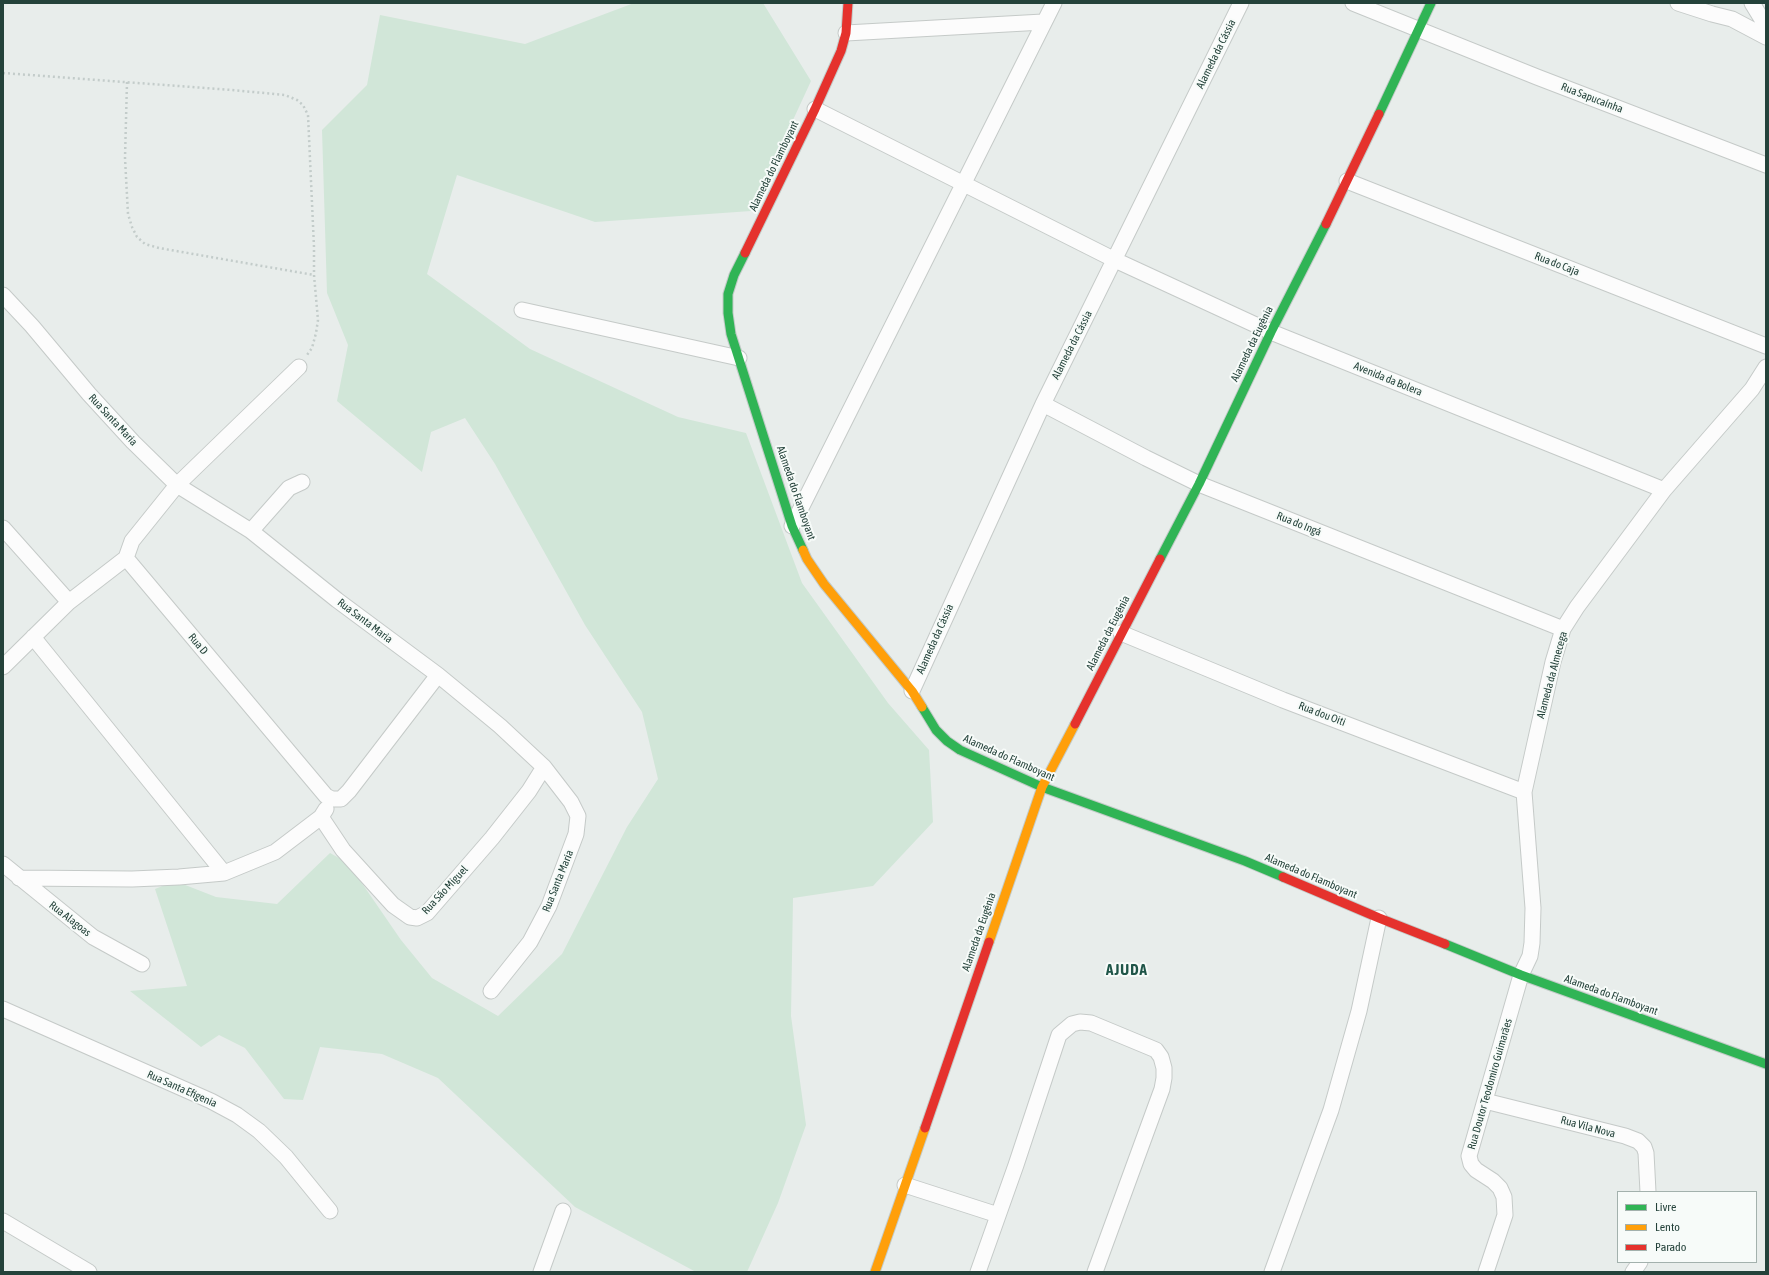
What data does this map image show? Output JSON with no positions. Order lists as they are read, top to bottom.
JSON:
{
  "streets": {
    "street": [
      "Alameda da Cássia",
      "Rua Sapucaínha",
      "Alameda do Flamboyant",
      "Rua do Caja",
      "Alameda da Eugênia",
      "Avenida da Bolera",
      "Rua Santa Maria",
      "Rua do Ingá",
      "Rua D",
      "Alameda da Almecega",
      "Rua dou Oiti",
      "Rua São Miguel",
      "Rua Alagoas",
      "Rua Doutor Teodomiro Guimarães",
      "Rua Santa Efigenia",
      "Rua Vila Nova"
    ]
  },
  "crossings": [
    ["Alameda da Cássia", "Alameda do Flamboyant"],
    ["Alameda da Cássia", "Avenida da Bolera"],
    ["Alameda da Cássia", "Rua do Ingá"],
    ["Rua Sapucaínha", "Alameda da Eugênia"],
    ["Alameda do Flamboyant", "Alameda da Eugênia"],
    ["Alameda do Flamboyant", "Avenida da Bolera"],
    ["Alameda do Flamboyant", "Alameda da Almecega"],
    ["Alameda do Flamboyant", "Rua Doutor Teodomiro Guimarães"],
    ["Rua do Caja", "Alameda da Eugênia"],
    ["Alameda da Eugênia", "Avenida da Bolera"],
    ["Alameda da Eugênia", "Rua do Ingá"],
    ["Alameda da Eugênia", "Rua dou Oiti"],
    ["Avenida da Bolera", "Alameda da Almecega"],
    ["Rua Santa Maria", "Rua São Miguel"],
    ["Rua do Ingá", "Alameda da Almecega"],
    ["Alameda da Almecega", "Rua dou Oiti"],
    ["Alameda da Almecega", "Rua Doutor Teodomiro Guimarães"],
    ["Rua Doutor Teodomiro Guimarães", "Rua Vila Nova"]
  ],
  "districts": ["AJUDA"],
  "legend": ["Livre", "Lento", "Parado"]
}
